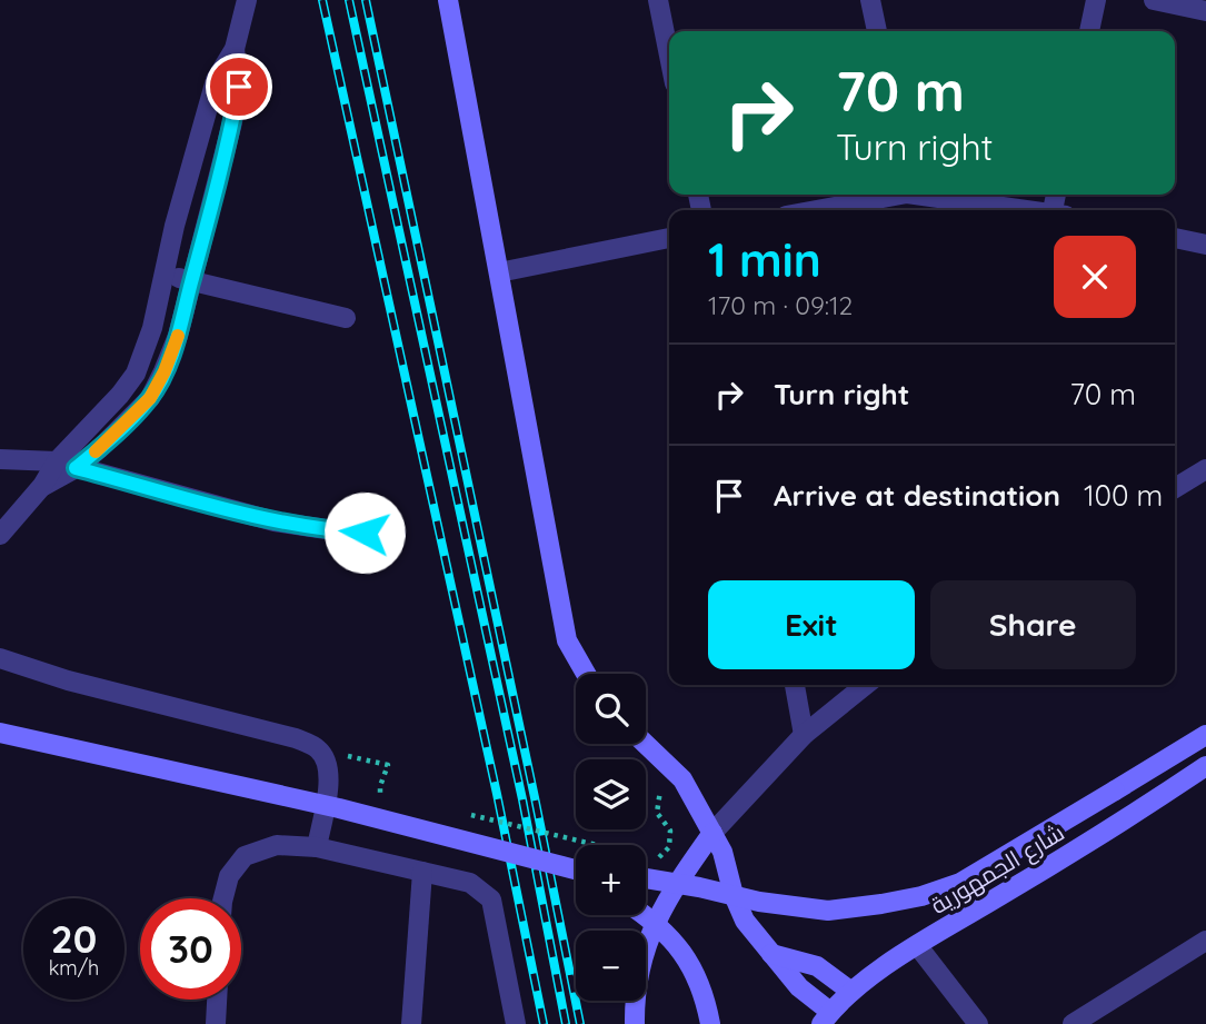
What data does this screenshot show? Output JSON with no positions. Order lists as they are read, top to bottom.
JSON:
{
  "streets": {
    "main road": ["شارع الجمهورية"]
  },
  "page": {
    "turn": ["70 m", "Turn right"],
    "heading": ["1 min", "170 m · 09:12"],
    "list": [
      {
        "name": "Turn right",
        "value": "70 m"
      },
      {
        "name": "Arrive at destination",
        "value": "100 m"
      }
    ],
    "buttons": ["Exit", "Share"],
    "map_buttons": ["+", "−"],
    "speed": "20 km/h",
    "limit": "30"
  }
}
